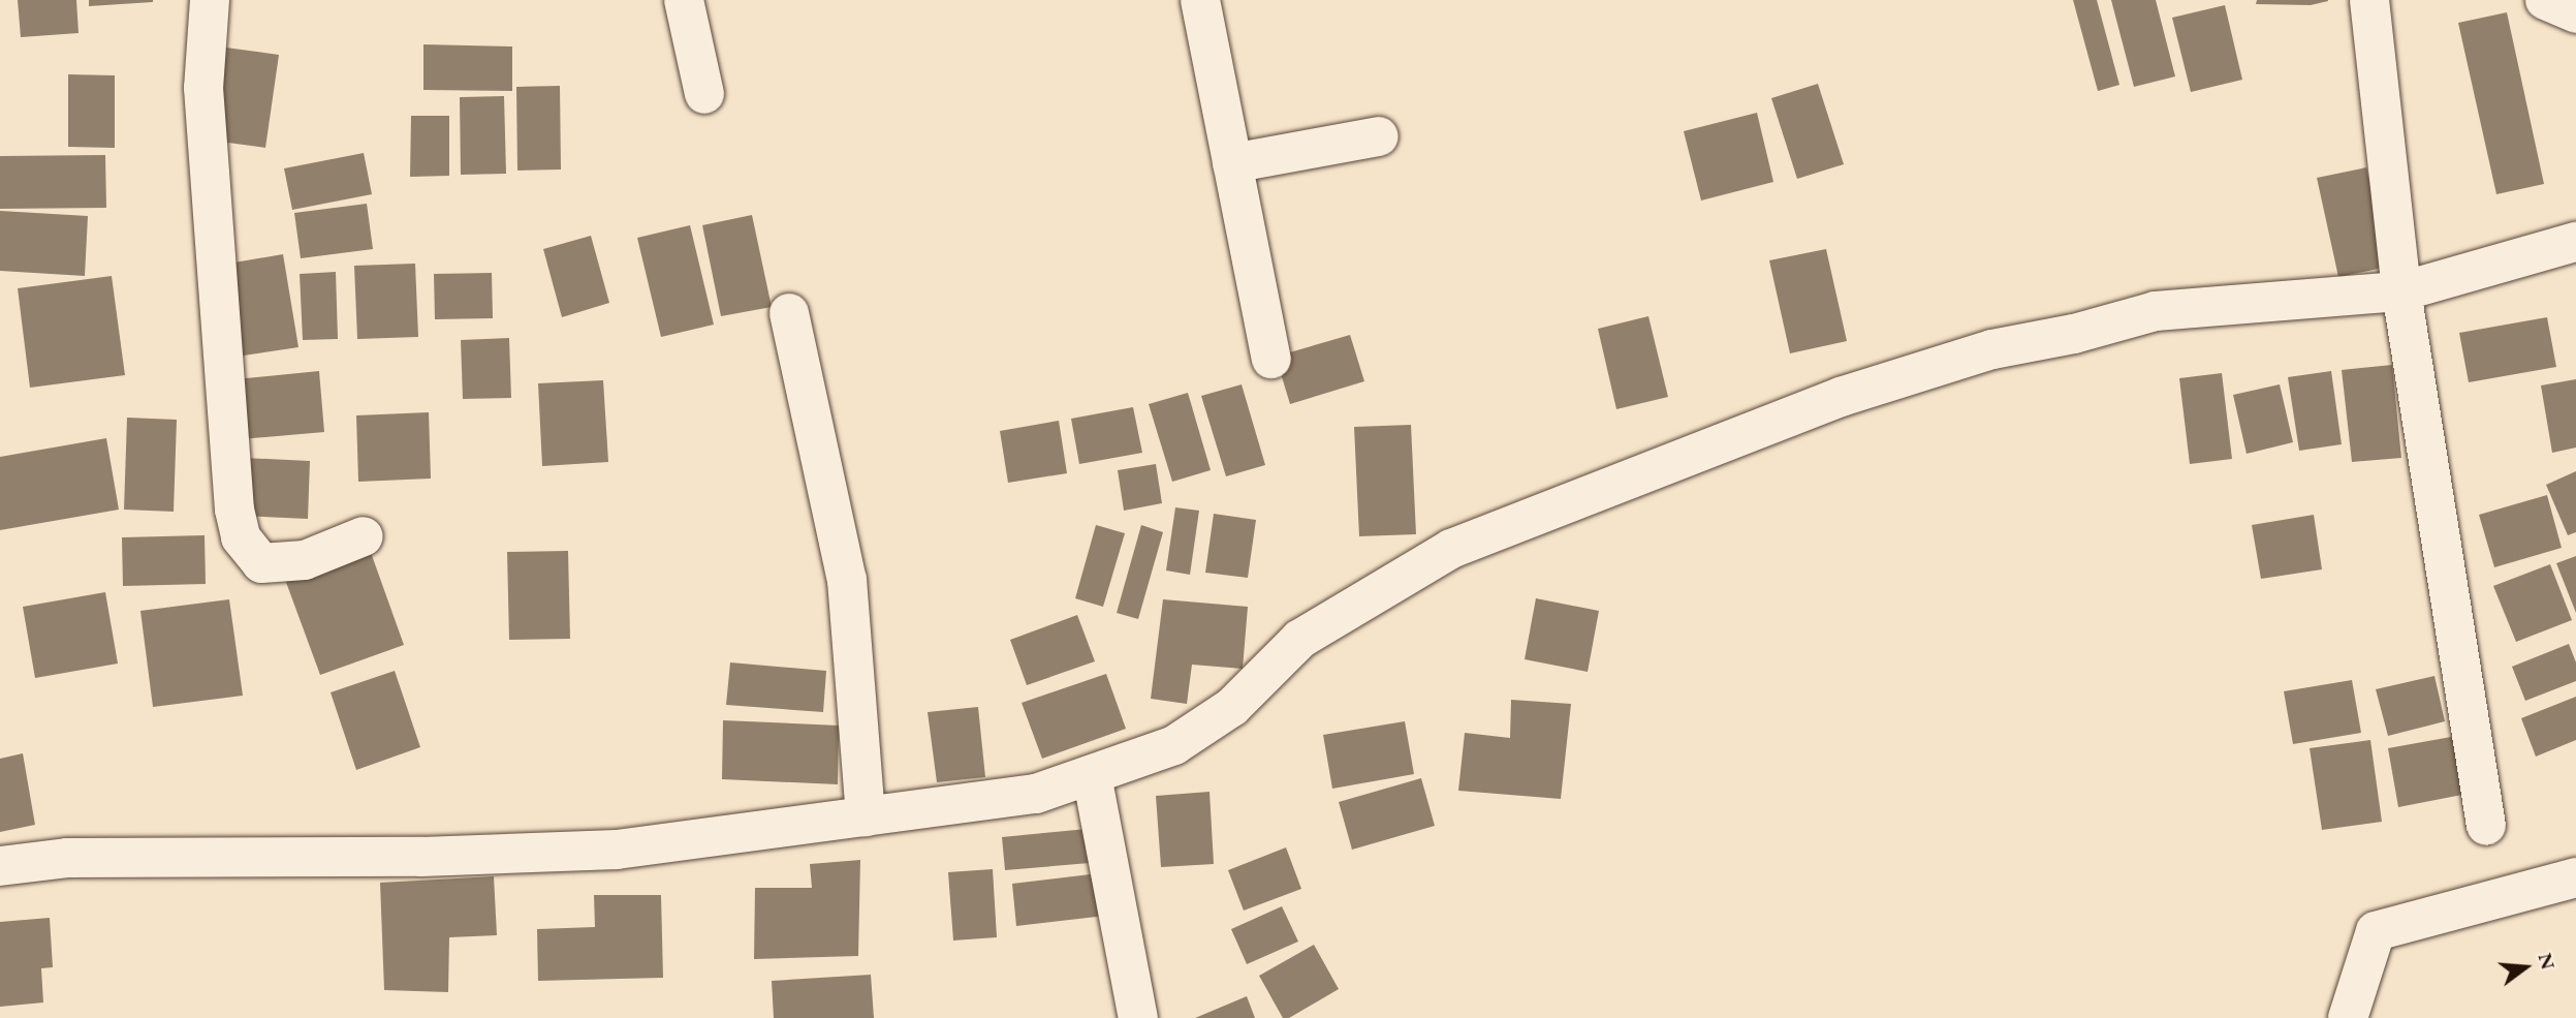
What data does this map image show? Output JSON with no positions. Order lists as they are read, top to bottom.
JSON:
{
  "north": "right"
}
